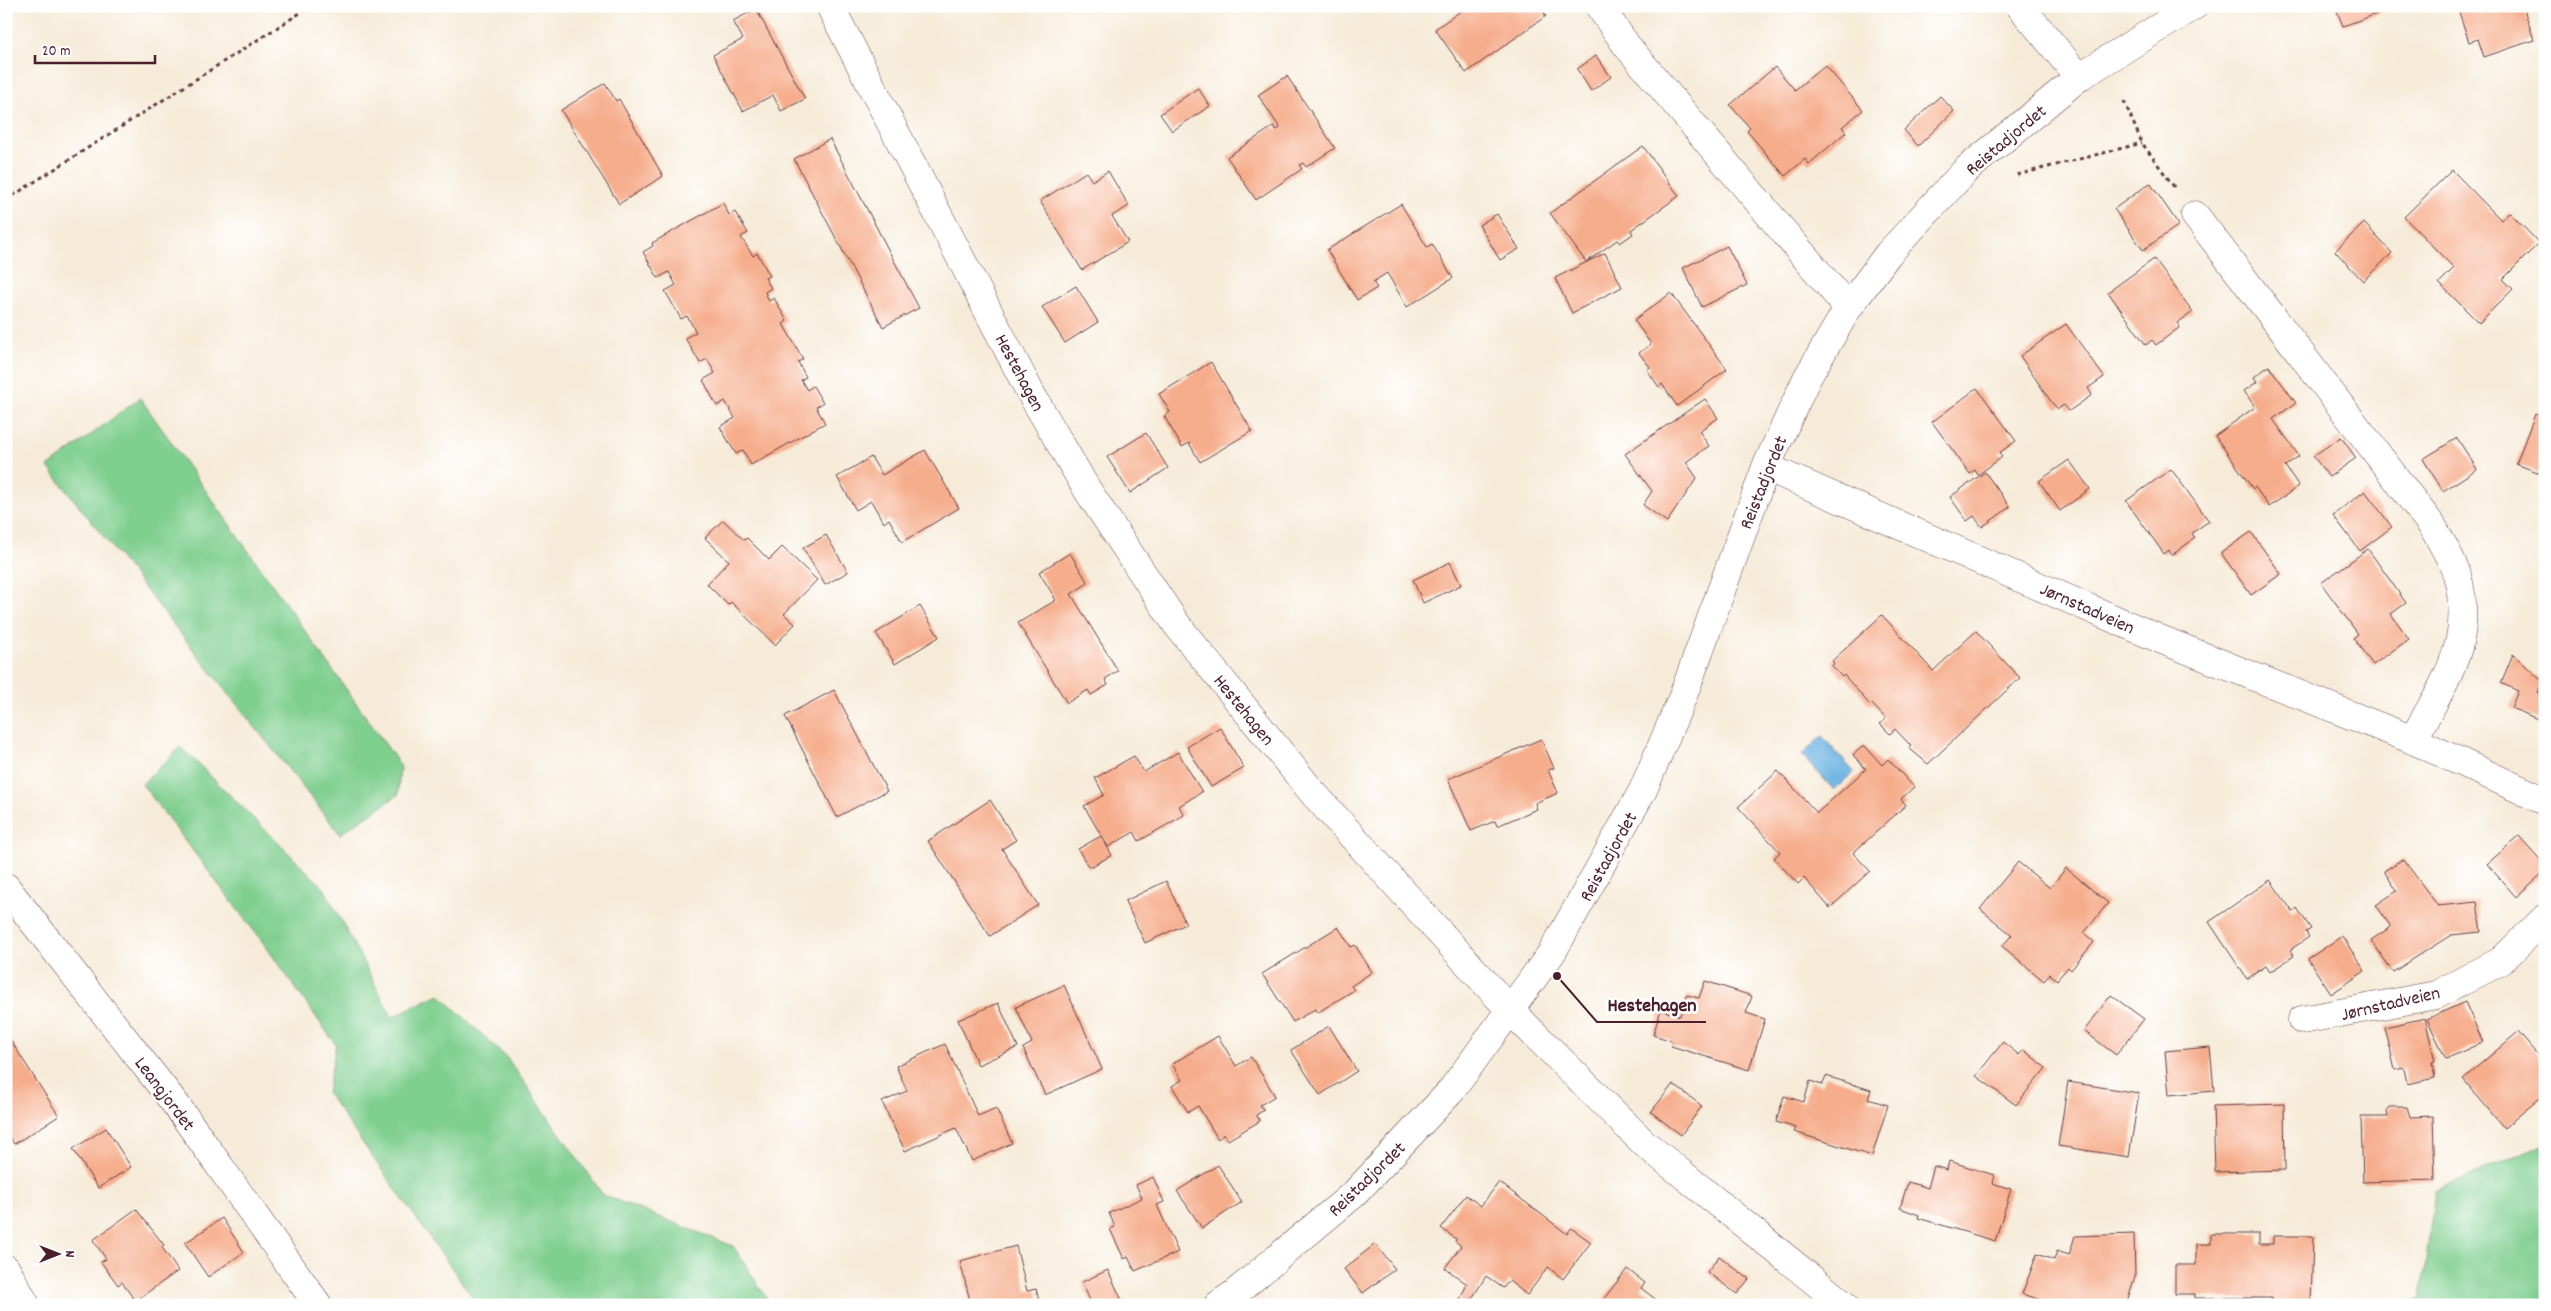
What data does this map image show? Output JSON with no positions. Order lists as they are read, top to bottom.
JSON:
{
  "streets": {
    "street": [
      "Reistadjordet",
      "Hestehagen",
      "Jørnstadveien",
      "Leangjordet"
    ]
  },
  "crossings": [
    ["Reistadjordet", "Hestehagen"],
    ["Reistadjordet", "Jørnstadveien"]
  ],
  "places": ["Hestehagen"],
  "scale_bar": "20 m",
  "north": "right"
}
